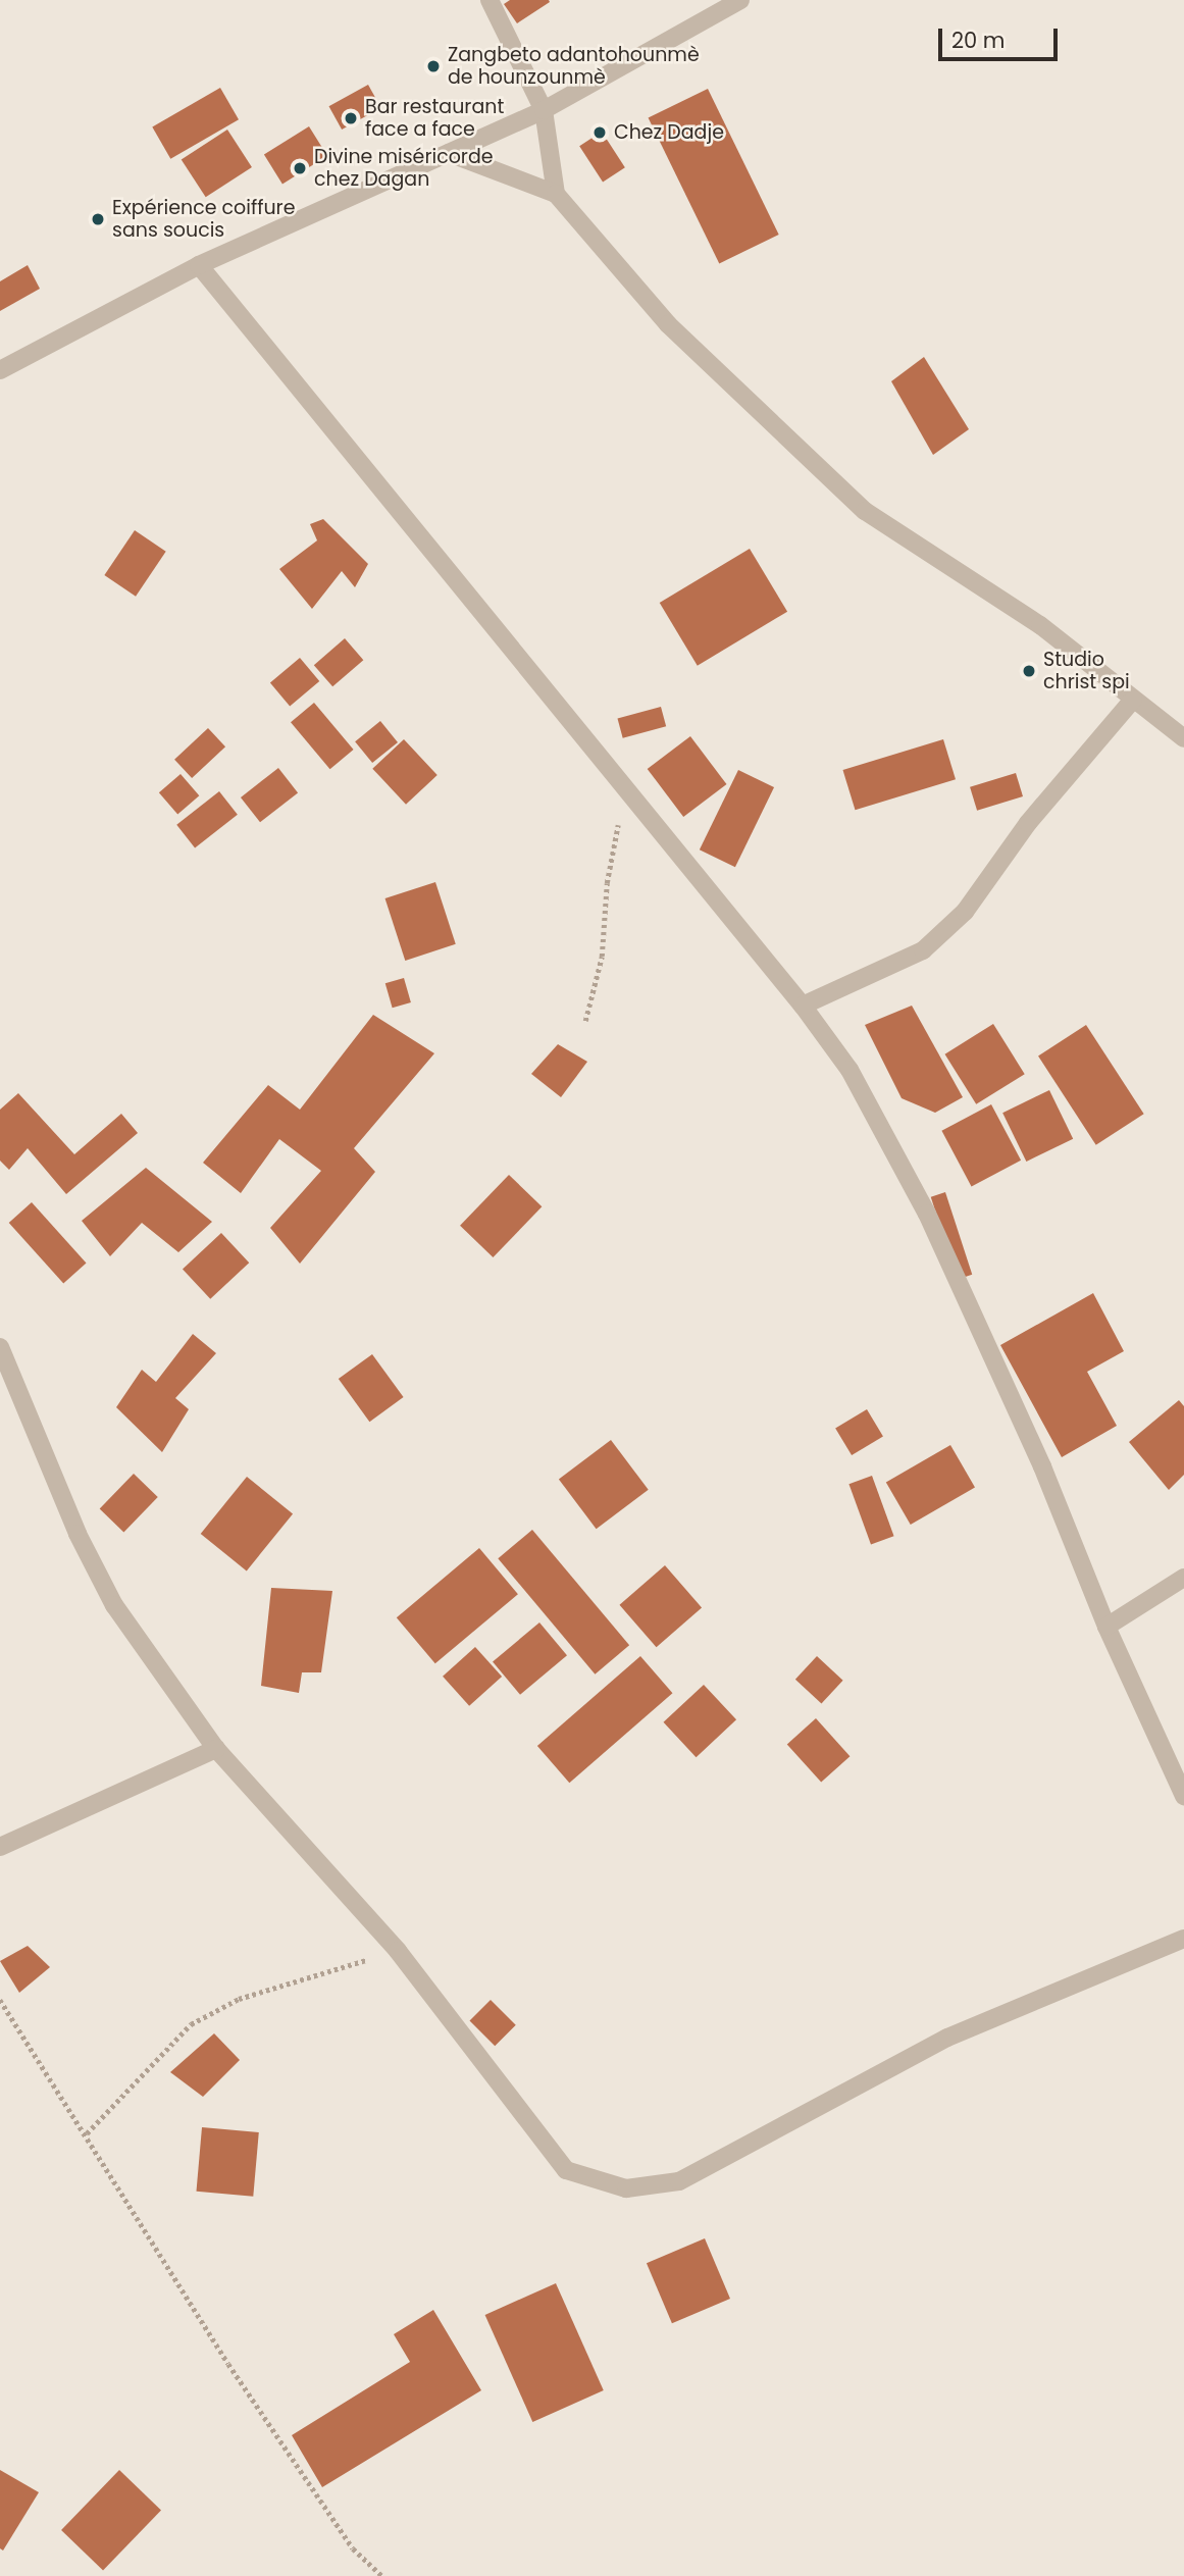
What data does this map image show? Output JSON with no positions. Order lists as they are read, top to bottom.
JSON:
{
  "places": [
    "Zangbeto adantohounmè de hounzounmè",
    "Bar restaurant face a face",
    "Chez Dadje",
    "Divine miséricorde chez Dagan",
    "Expérience coiffure sans soucis",
    "Studio christ spi"
  ],
  "scale_bar": "20 m"
}
